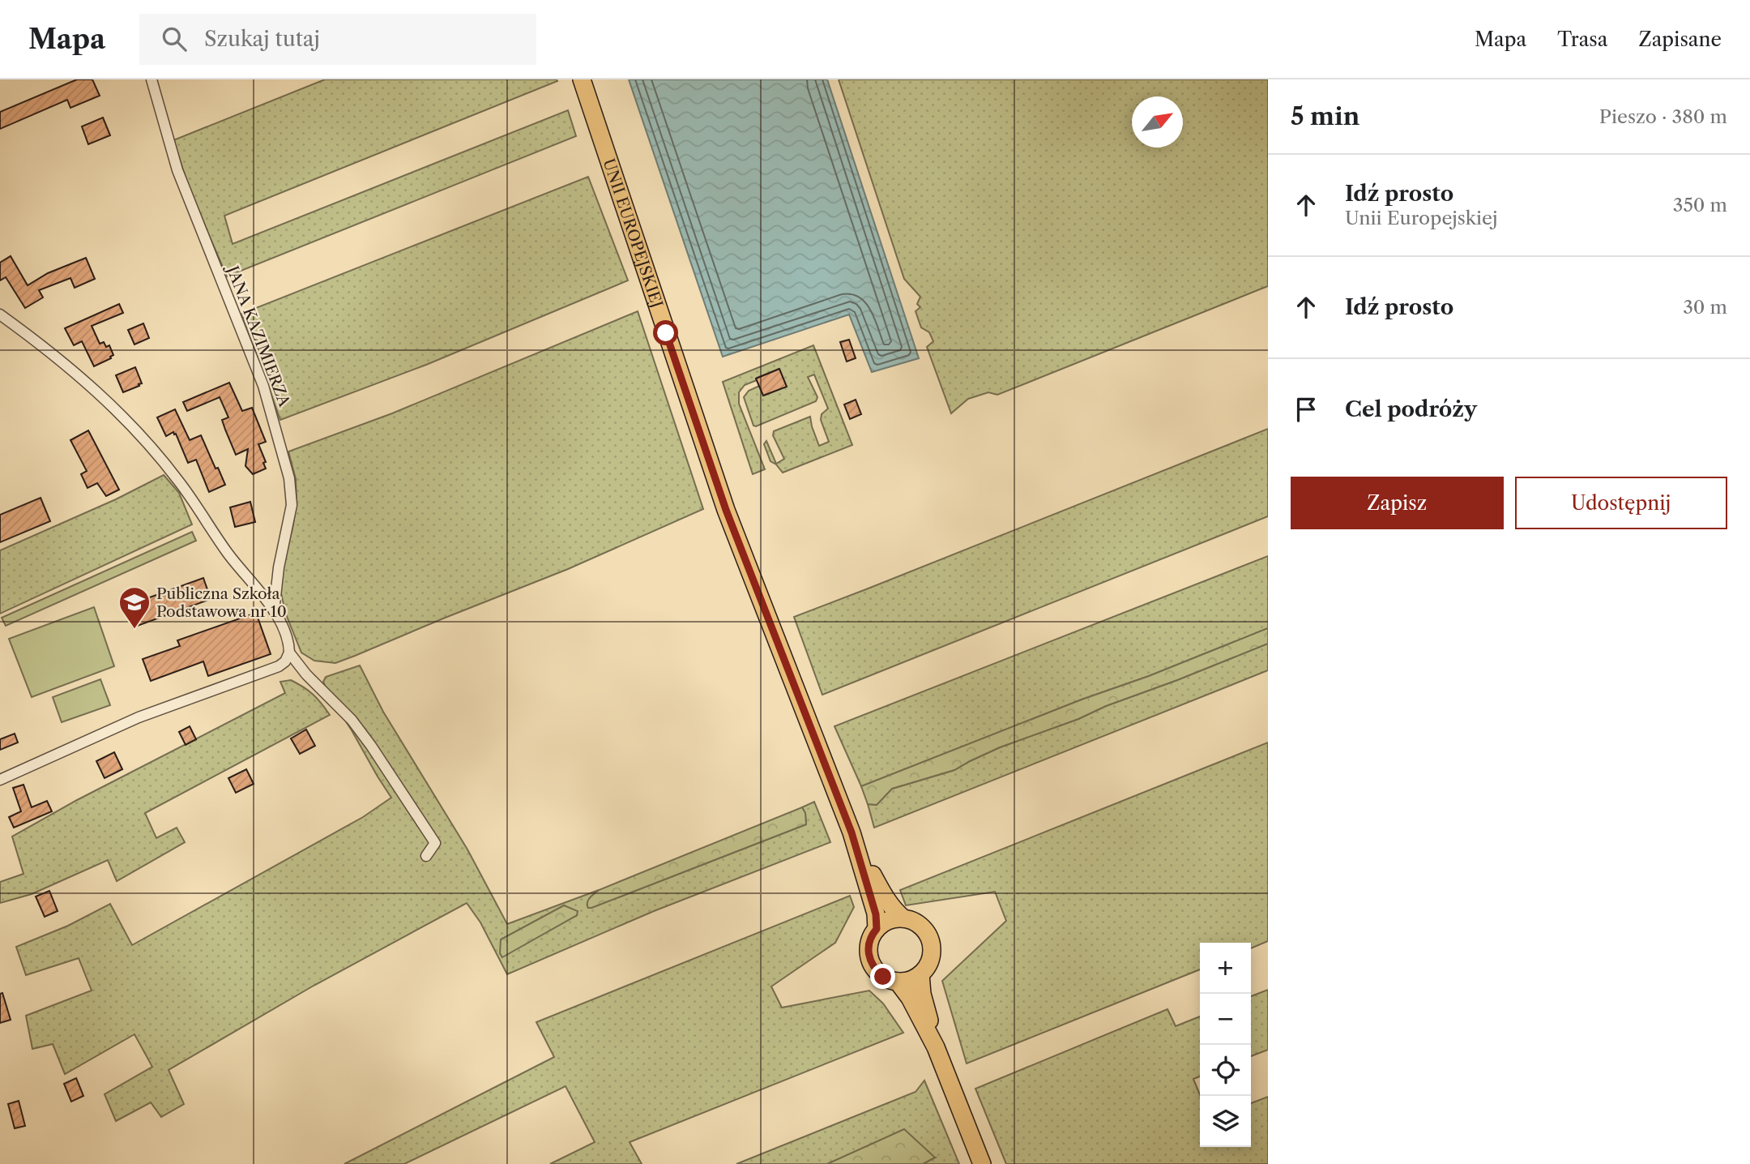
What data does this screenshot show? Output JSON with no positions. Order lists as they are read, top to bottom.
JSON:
{
  "streets": {
    "main road": ["UNII EUROPEJSKIEJ"],
    "street": ["JANA KAZIMIERZA"]
  },
  "places": {
    "school or university": ["Publiczna Szkoła Podstawowa nr 10"]
  },
  "north": "top right",
  "page": {
    "header": "Mapa",
    "search": "Szukaj tutaj",
    "nav": ["Mapa", "Trasa", "Zapisane"],
    "heading": ["5 min", "Pieszo · 380 m"],
    "list": [
      ["Idź prosto", "Unii Europejskiej", "350 m"],
      ["Idź prosto", "30 m"],
      "Cel podróży"
    ],
    "buttons": ["Zapisz", "Udostępnij"],
    "map_buttons": ["+", "−"]
  }
}
